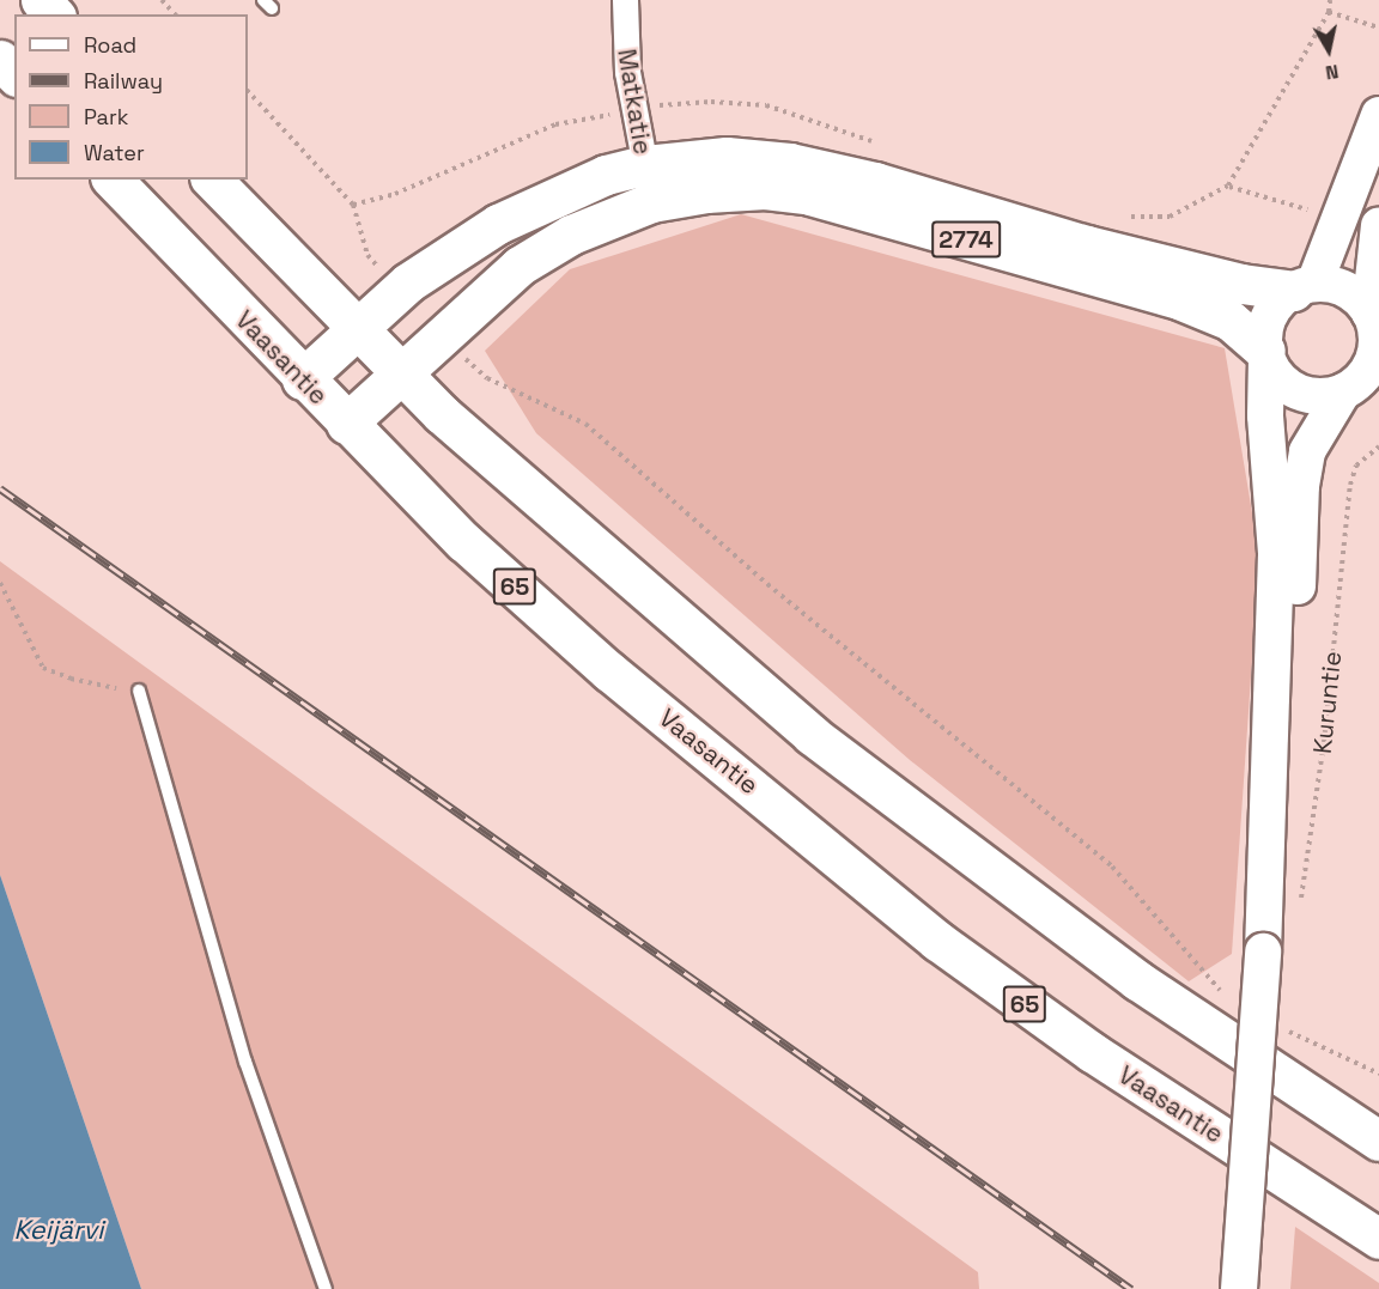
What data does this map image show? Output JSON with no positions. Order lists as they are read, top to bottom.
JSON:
{
  "streets": {
    "highway": ["2774", "Vaasantie", "65"],
    "main road": ["Kuruntie"],
    "street": ["Matkatie"]
  },
  "crossings": [
    ["Matkatie", "2774"],
    ["2774", "Vaasantie"],
    ["2774", "Kuruntie"]
  ],
  "water": ["Keijärvi"],
  "legend": [
    "Road",
    "Railway",
    "Park",
    "Water"
  ],
  "north": "bottom"
}
